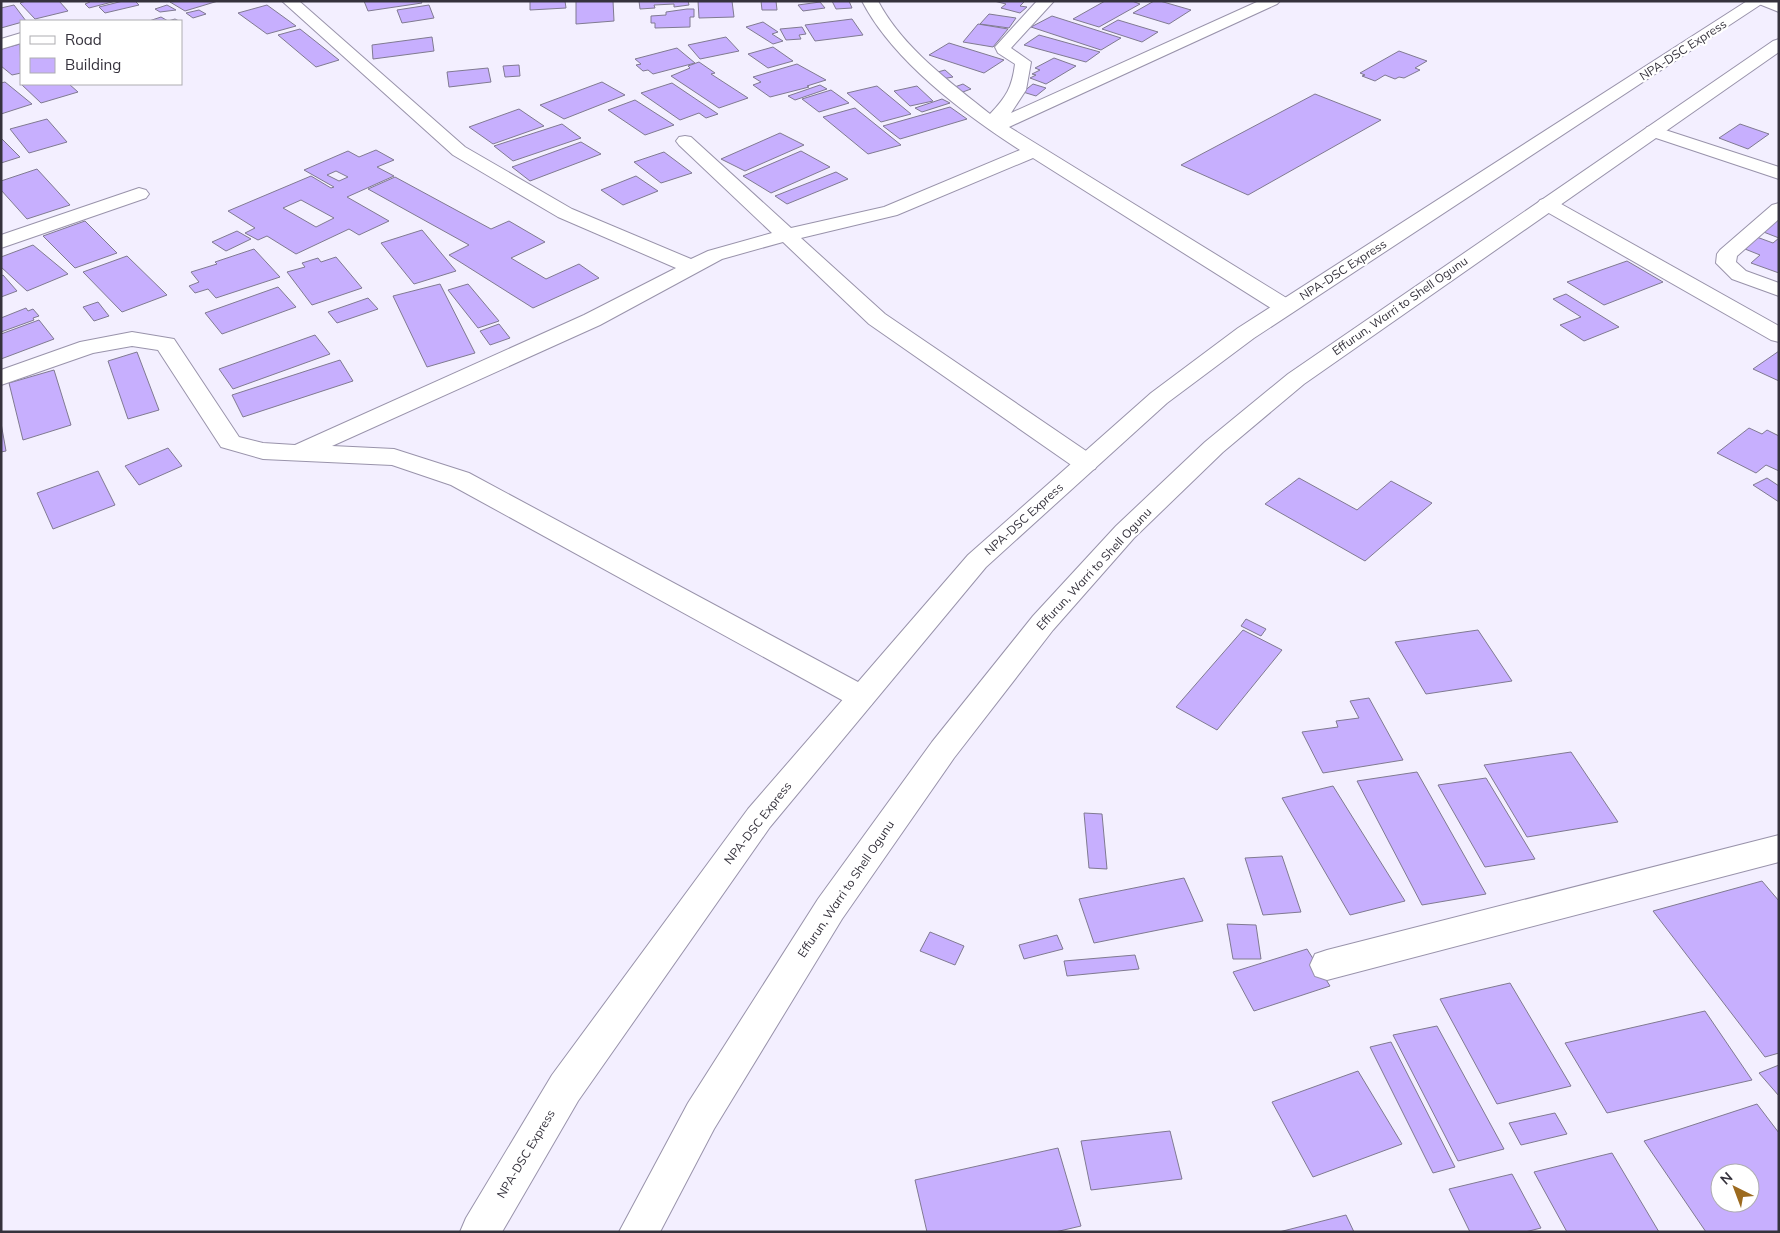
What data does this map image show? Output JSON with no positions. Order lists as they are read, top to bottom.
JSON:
{
  "streets": {
    "street": ["NPA-DSC Express", "Effurun, Warri to Shell Ogunu"]
  },
  "legend": ["Road", "Building"],
  "north": "top left"
}
